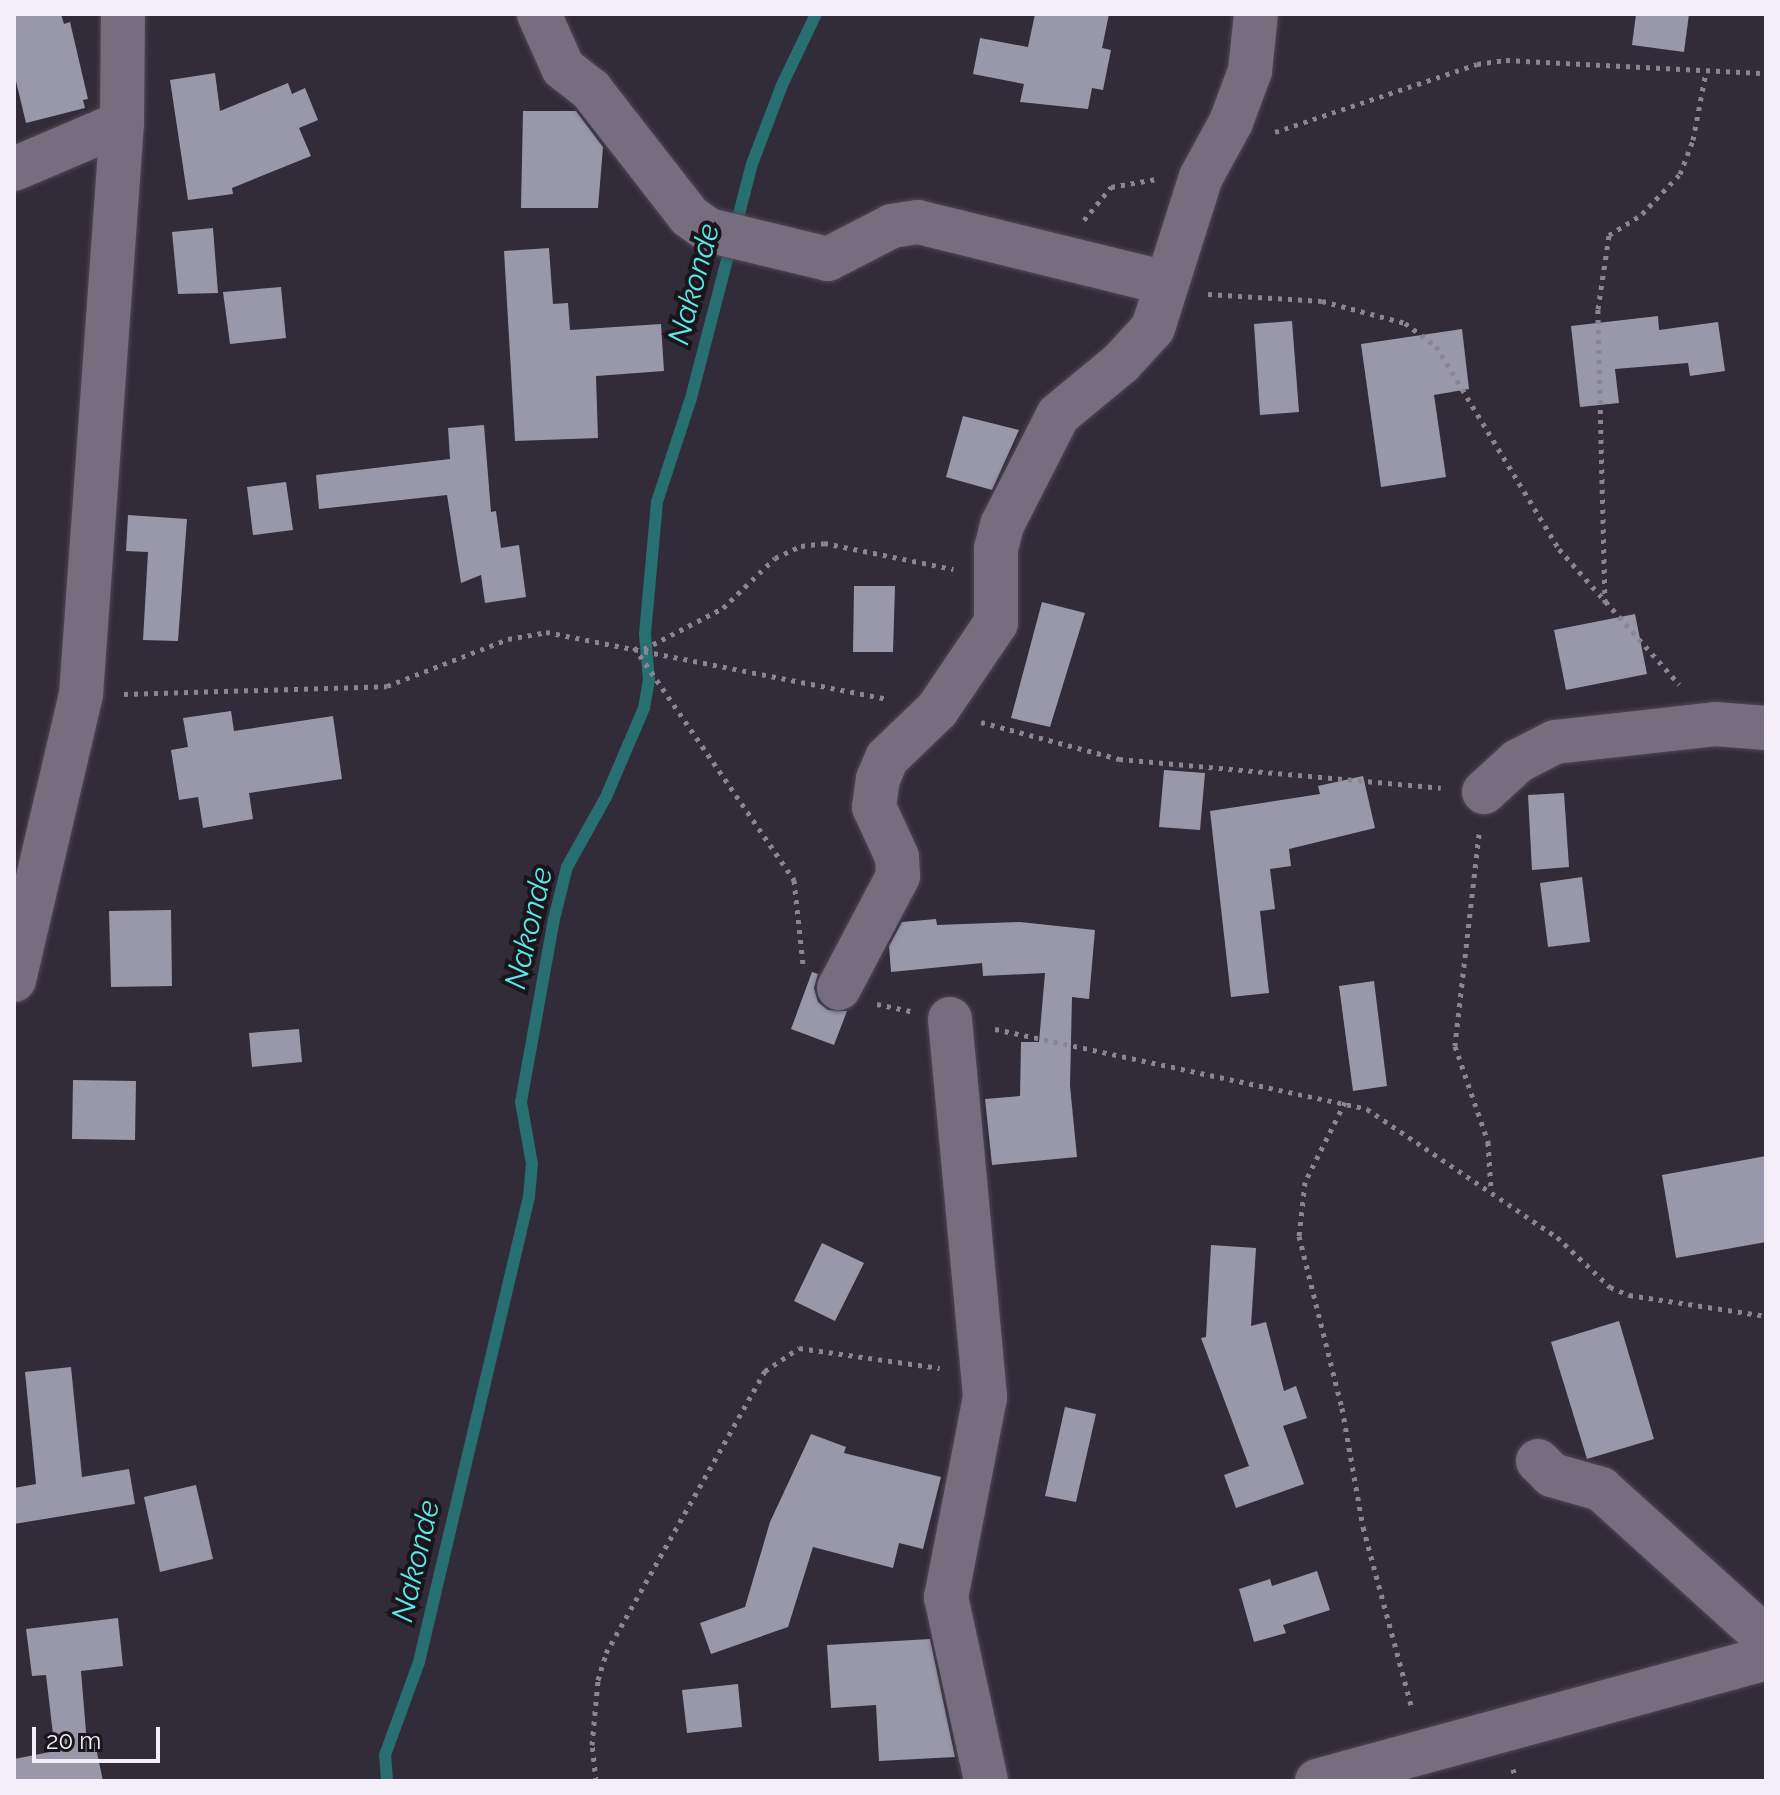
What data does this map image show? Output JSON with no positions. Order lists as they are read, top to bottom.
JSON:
{
  "water": ["Nakonde"],
  "scale_bar": "20 m"
}
